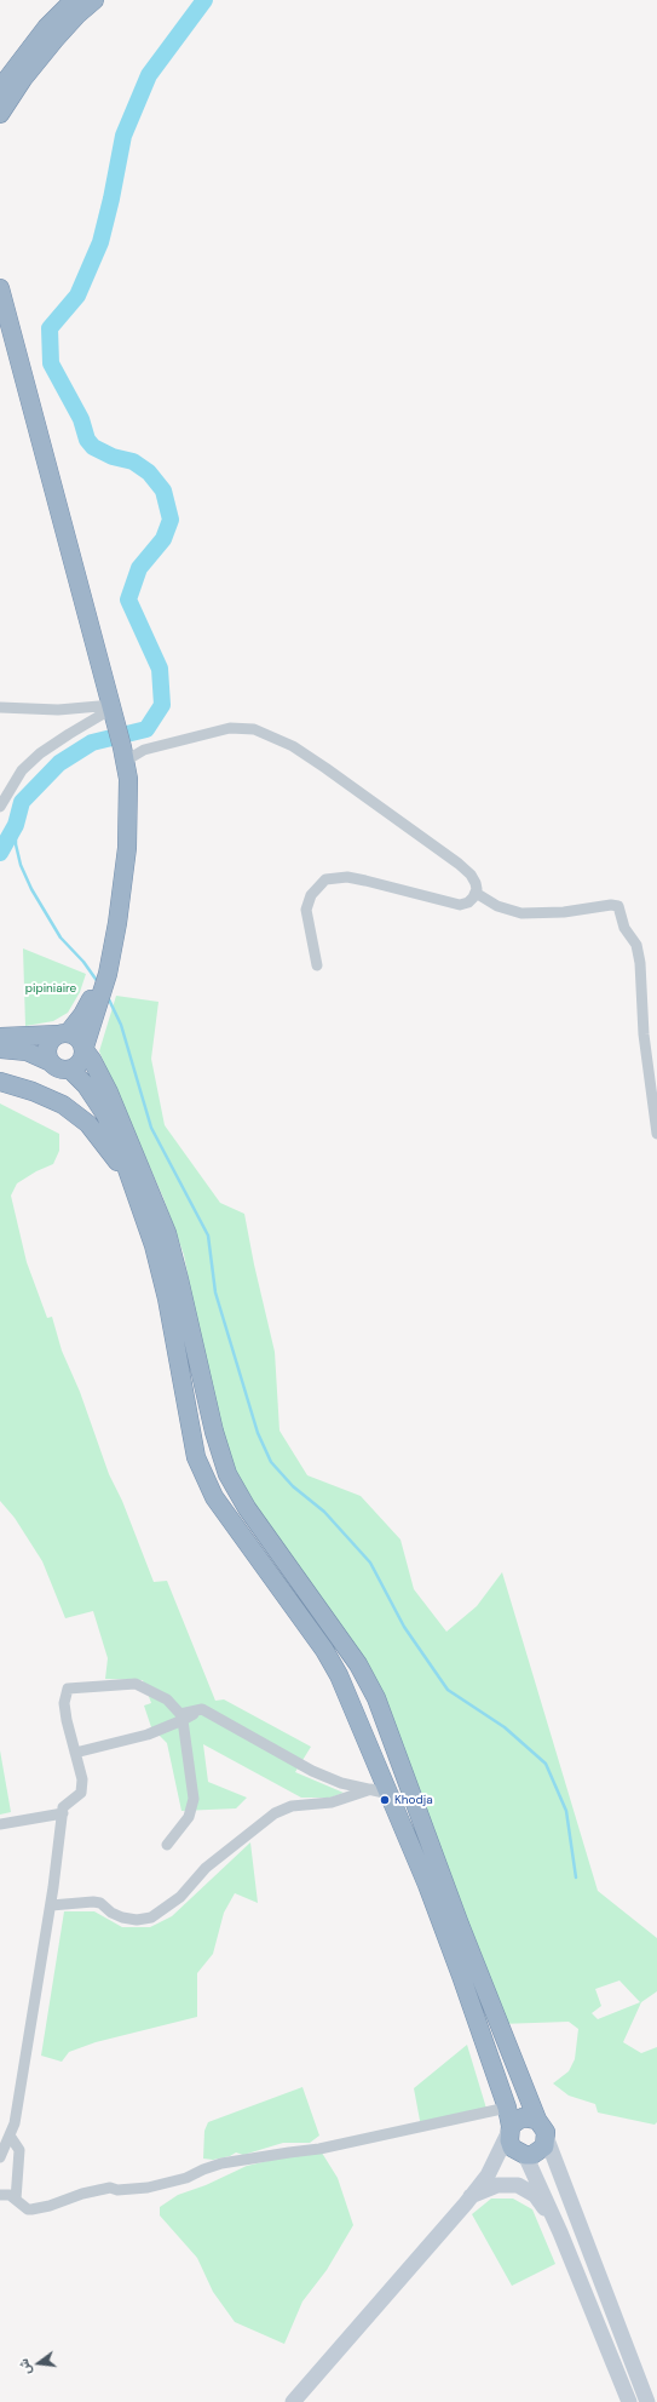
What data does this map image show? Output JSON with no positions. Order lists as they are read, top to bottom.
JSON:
{
  "parks": ["pipiniaire"],
  "places": ["Khodja"],
  "north": "left"
}
